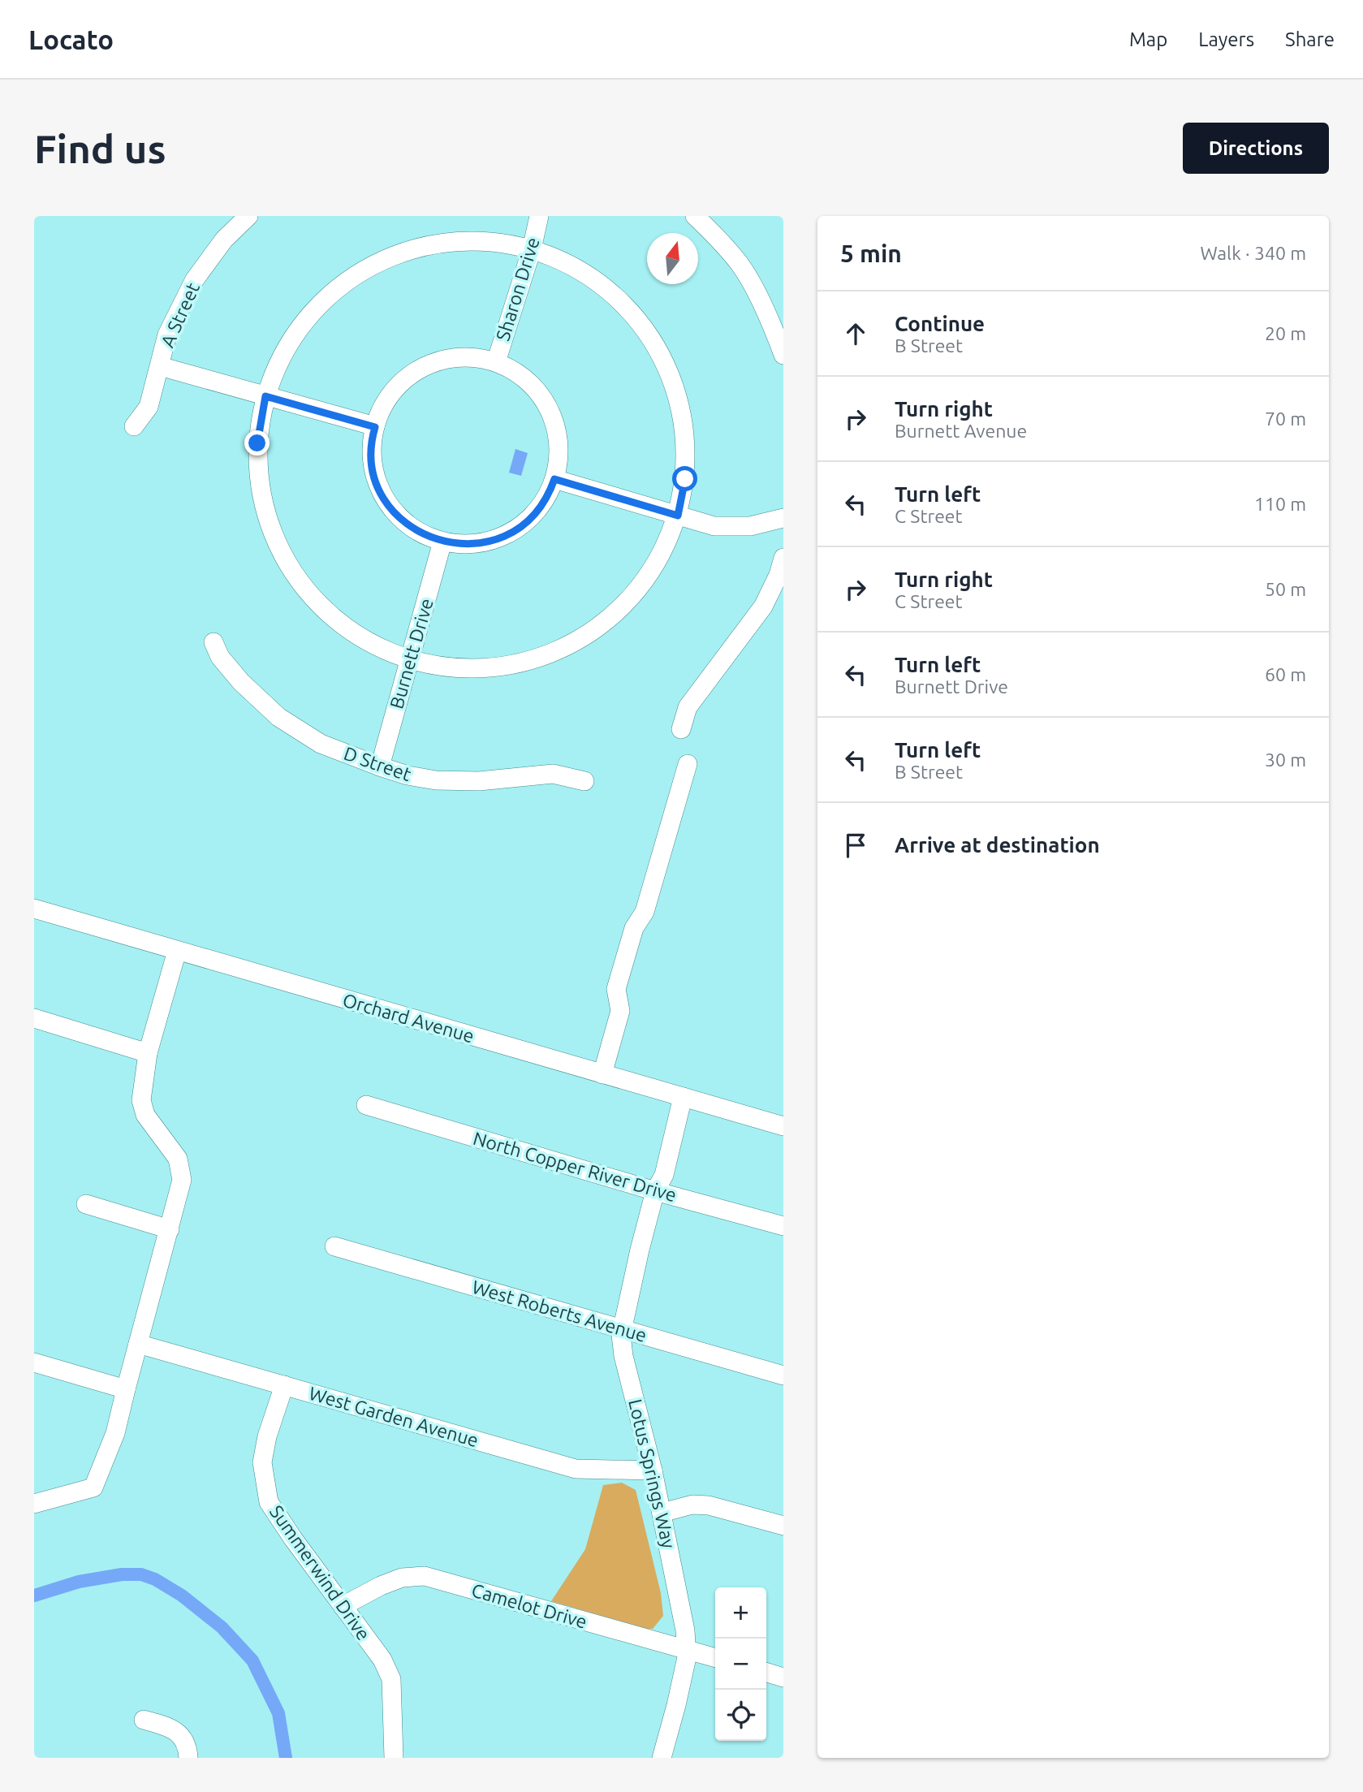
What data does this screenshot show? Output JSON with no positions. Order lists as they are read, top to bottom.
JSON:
{
  "streets": {
    "street": [
      "Sharon Drive",
      "A Street",
      "Burnett Drive",
      "D Street",
      "Orchard Avenue",
      "North Copper River Drive",
      "West Roberts Avenue",
      "West Garden Avenue",
      "Lotus Springs Way",
      "Summerwind Drive",
      "Camelot Drive"
    ]
  },
  "crossings": [
    ["Sharon Drive", "Burnett Drive"],
    ["Burnett Drive", "D Street"],
    ["Orchard Avenue", "Lotus Springs Way"],
    ["North Copper River Drive", "Lotus Springs Way"],
    ["West Roberts Avenue", "Lotus Springs Way"],
    ["West Garden Avenue", "Lotus Springs Way"],
    ["West Garden Avenue", "Summerwind Drive"],
    ["Lotus Springs Way", "Camelot Drive"],
    ["Summerwind Drive", "Camelot Drive"]
  ],
  "north": "top",
  "page": {
    "header": "Locato",
    "nav": ["Map", "Layers", "Share"],
    "buttons": "Directions",
    "title": "Find us",
    "heading": ["5 min", "Walk · 340 m"],
    "list": [
      ["Continue", "B Street", "20 m"],
      ["Turn right", "Burnett Avenue", "70 m"],
      ["Turn left", "C Street", "110 m"],
      ["Turn right", "C Street", "50 m"],
      ["Turn left", "Burnett Drive", "60 m"],
      ["Turn left", "B Street", "30 m"],
      "Arrive at destination"
    ],
    "map_buttons": ["+", "−"]
  }
}
